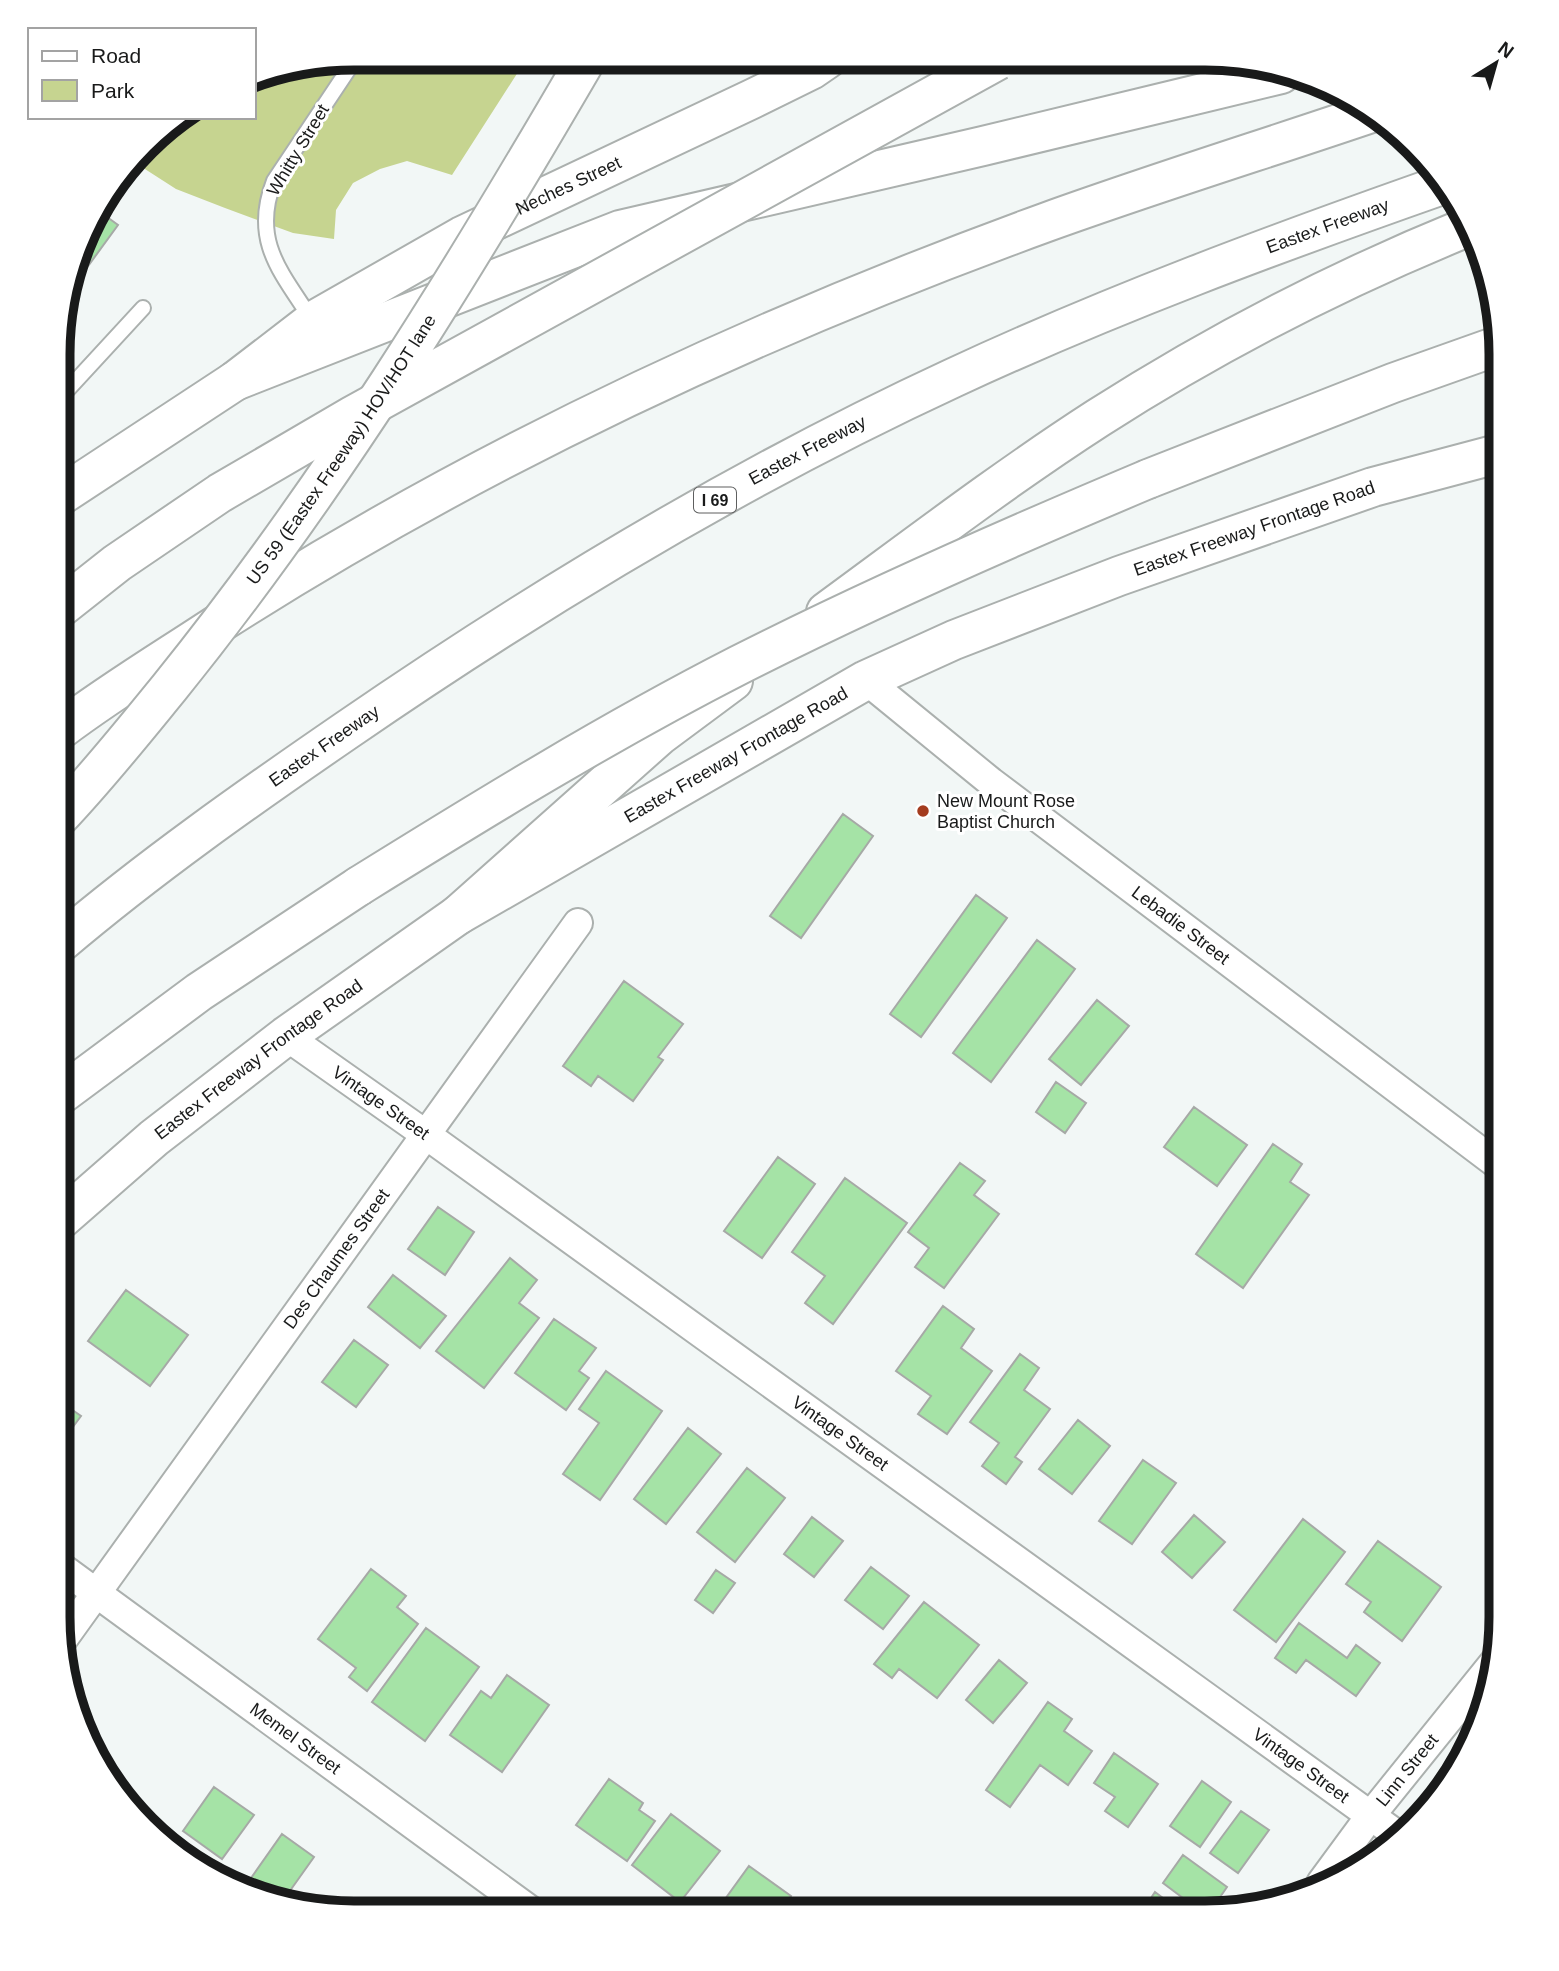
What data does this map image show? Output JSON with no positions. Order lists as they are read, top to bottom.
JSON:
{
  "streets": {
    "main road": [
      "Neches Street",
      "Eastex Freeway",
      "US 59 (Eastex Freeway) HOV/HOT lane",
      "I 69",
      "Eastex Freeway Frontage Road"
    ],
    "street": [
      "Lebadie Street",
      "Vintage Street",
      "Des Chaumes Street",
      "Memel Street",
      "Linn Street"
    ],
    "lane": ["Whitty Street"]
  },
  "crossings": [
    ["Whitty Street", "Neches Street"],
    ["Eastex Freeway Frontage Road", "Lebadie Street"],
    ["Eastex Freeway Frontage Road", "Vintage Street"],
    ["Vintage Street", "Des Chaumes Street"],
    ["Vintage Street", "Linn Street"],
    ["Des Chaumes Street", "Memel Street"]
  ],
  "places": ["New Mount Rose Baptist Church"],
  "legend": ["Road", "Park"],
  "north": "top right"
}
